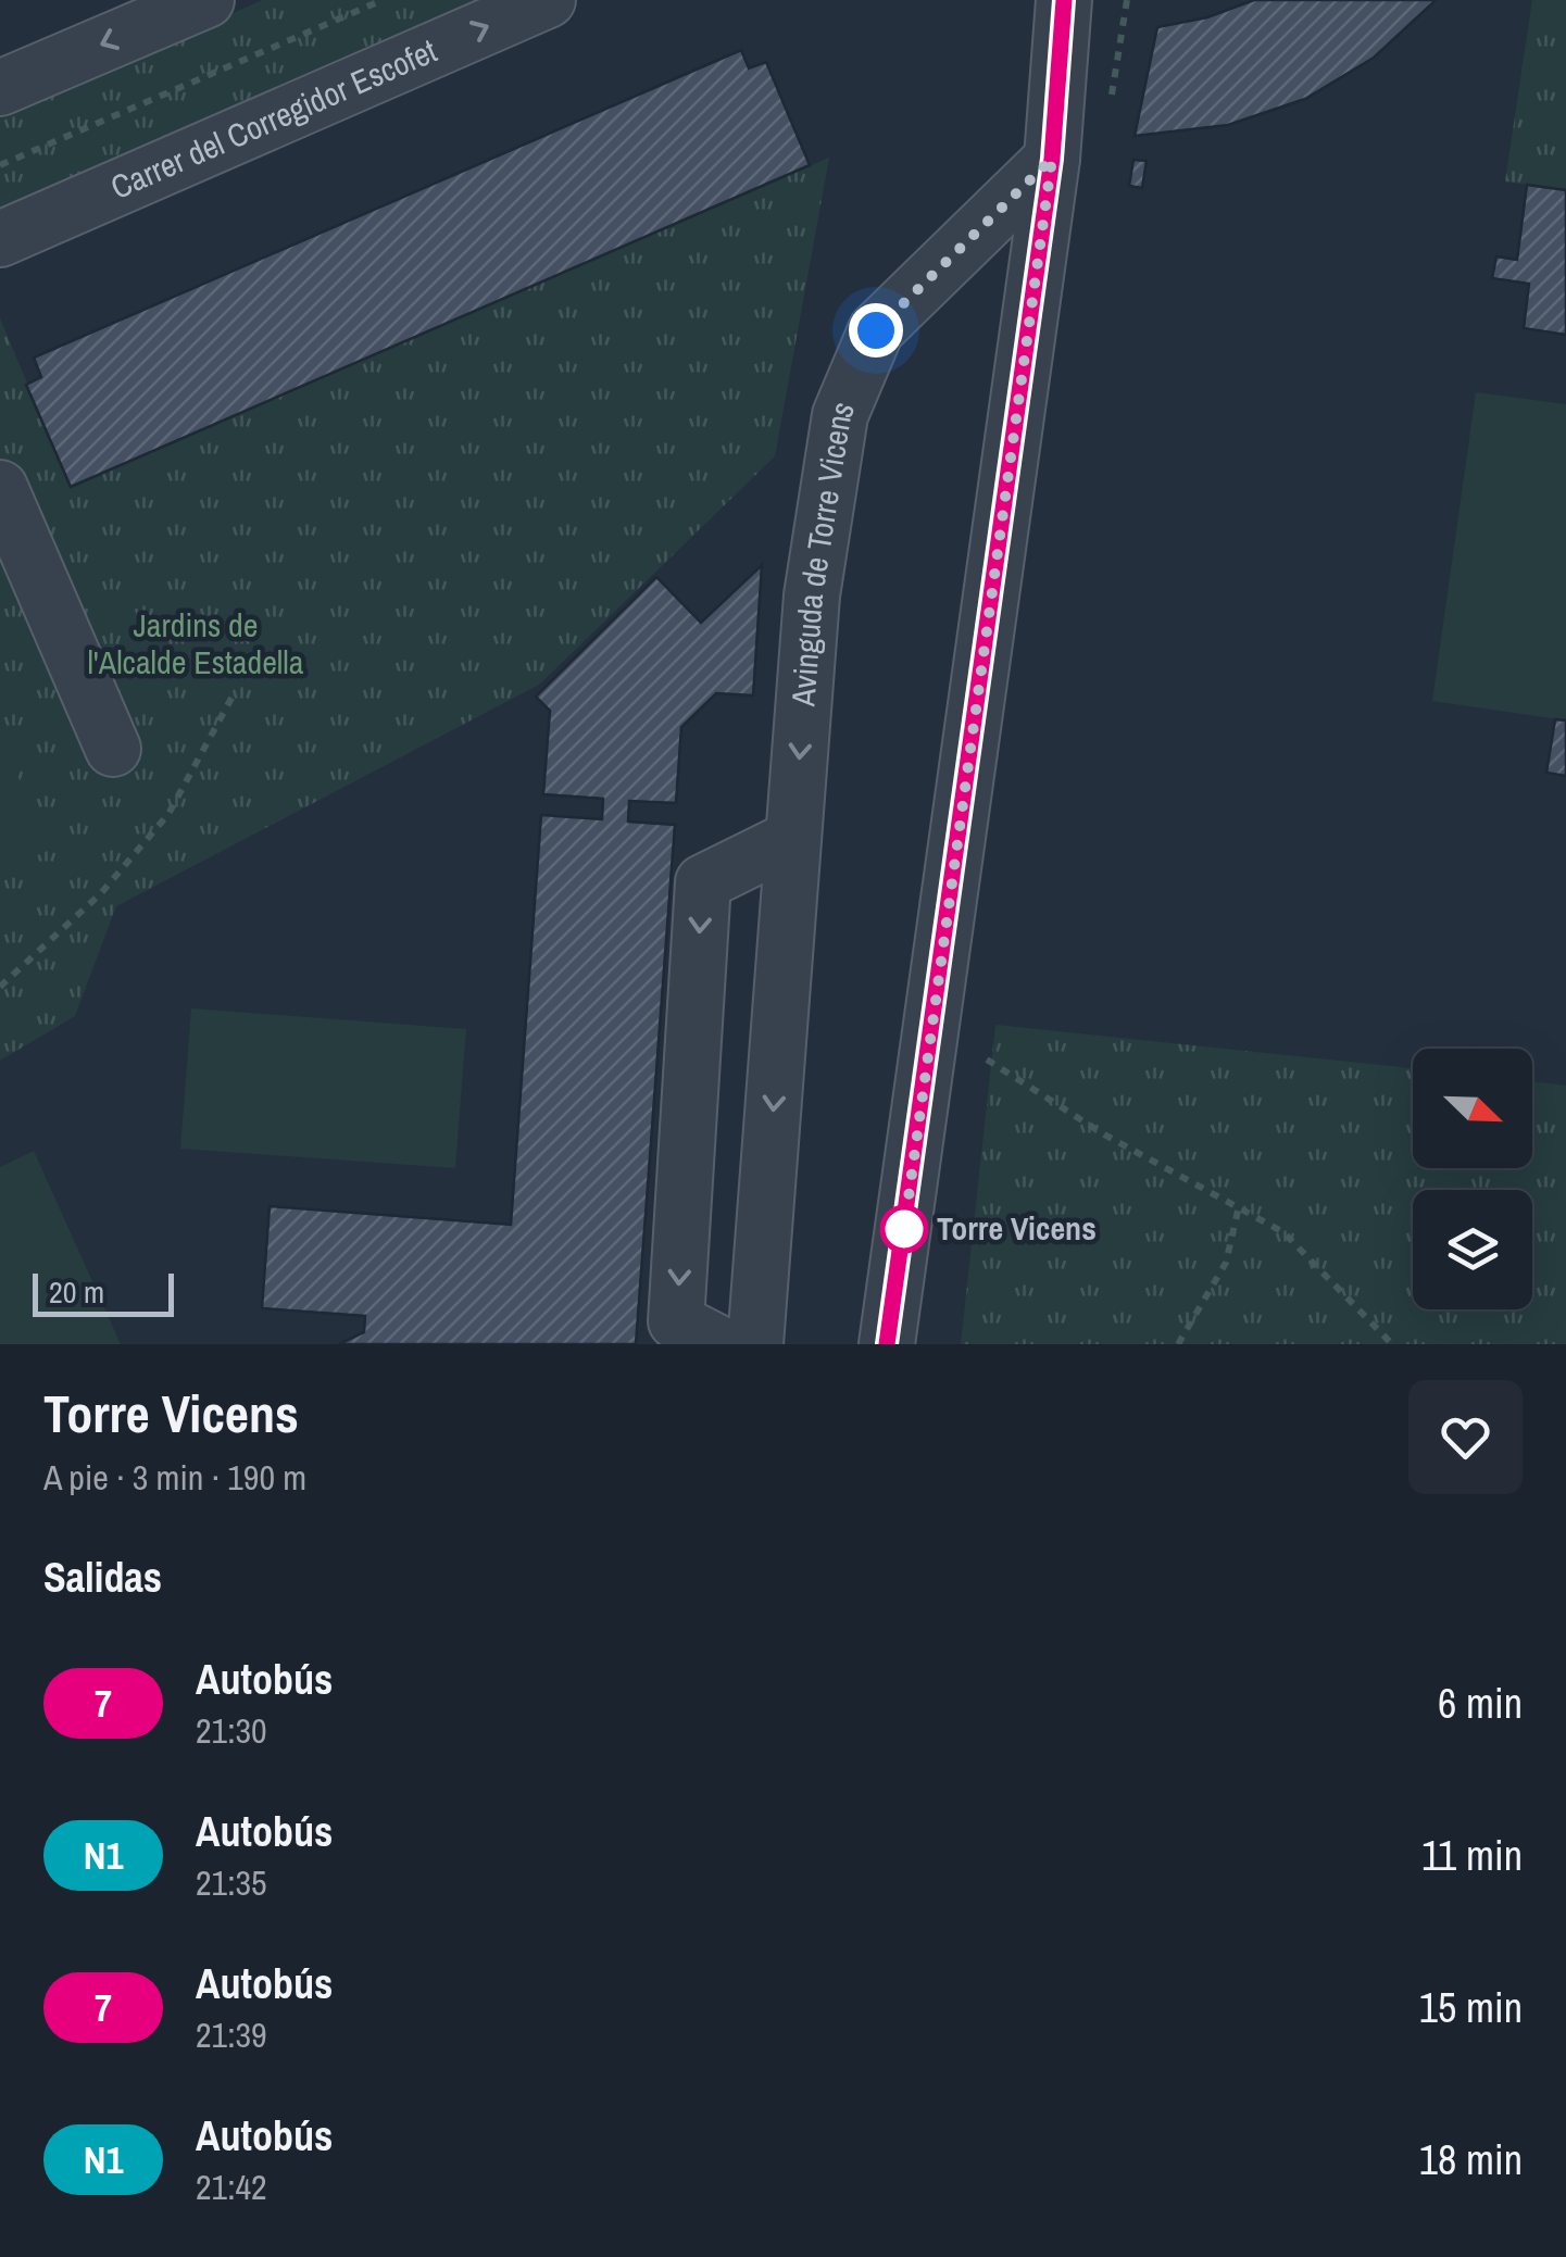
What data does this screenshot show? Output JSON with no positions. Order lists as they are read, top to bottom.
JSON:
{
  "streets": {
    "street": ["Carrer del Corregidor Escofet", "Avinguda de Torre Vicens"]
  },
  "parks": ["Jardins de l'Alcalde Estadella"],
  "places": ["Torre Vicens"],
  "lines": ["bus line 7"],
  "scale_bar": "20 m",
  "north": "bottom right",
  "page": {
    "scale": "20 m",
    "heading": [
      ["Torre Vicens", "A pie · 3 min · 190 m"],
      "Salidas"
    ],
    "list": [
      {
        "mark": "7",
        "name": "Autobús",
        "note": "21:30",
        "value": "6 min"
      },
      {
        "mark": "N1",
        "name": "Autobús",
        "note": "21:35",
        "value": "11 min"
      },
      {
        "mark": "7",
        "name": "Autobús",
        "note": "21:39",
        "value": "15 min"
      },
      {
        "mark": "N1",
        "name": "Autobús",
        "note": "21:42",
        "value": "18 min"
      }
    ]
  }
}
